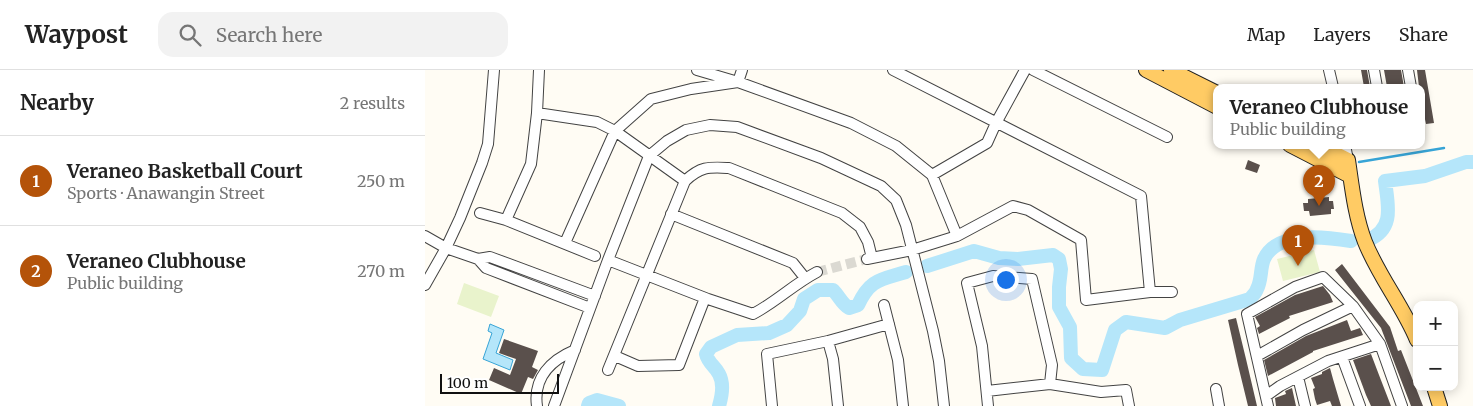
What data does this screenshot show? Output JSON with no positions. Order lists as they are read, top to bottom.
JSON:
{
  "scale_bar": "100 m",
  "page": {
    "header": "Waypost",
    "search": "Search here",
    "nav": ["Map", "Layers", "Share"],
    "heading": ["Nearby", "2 results"],
    "popup": ["Veraneo Clubhouse", "Public building"],
    "list": [
      {
        "mark": "1",
        "name": "Veraneo Basketball Court",
        "note": "Sports · Anawangin Street",
        "value": "250 m"
      },
      {
        "mark": "2",
        "name": "Veraneo Clubhouse",
        "note": "Public building",
        "value": "270 m"
      }
    ],
    "pins": ["2", "1"],
    "map_buttons": ["+", "−"],
    "scale": "100 m"
  }
}
